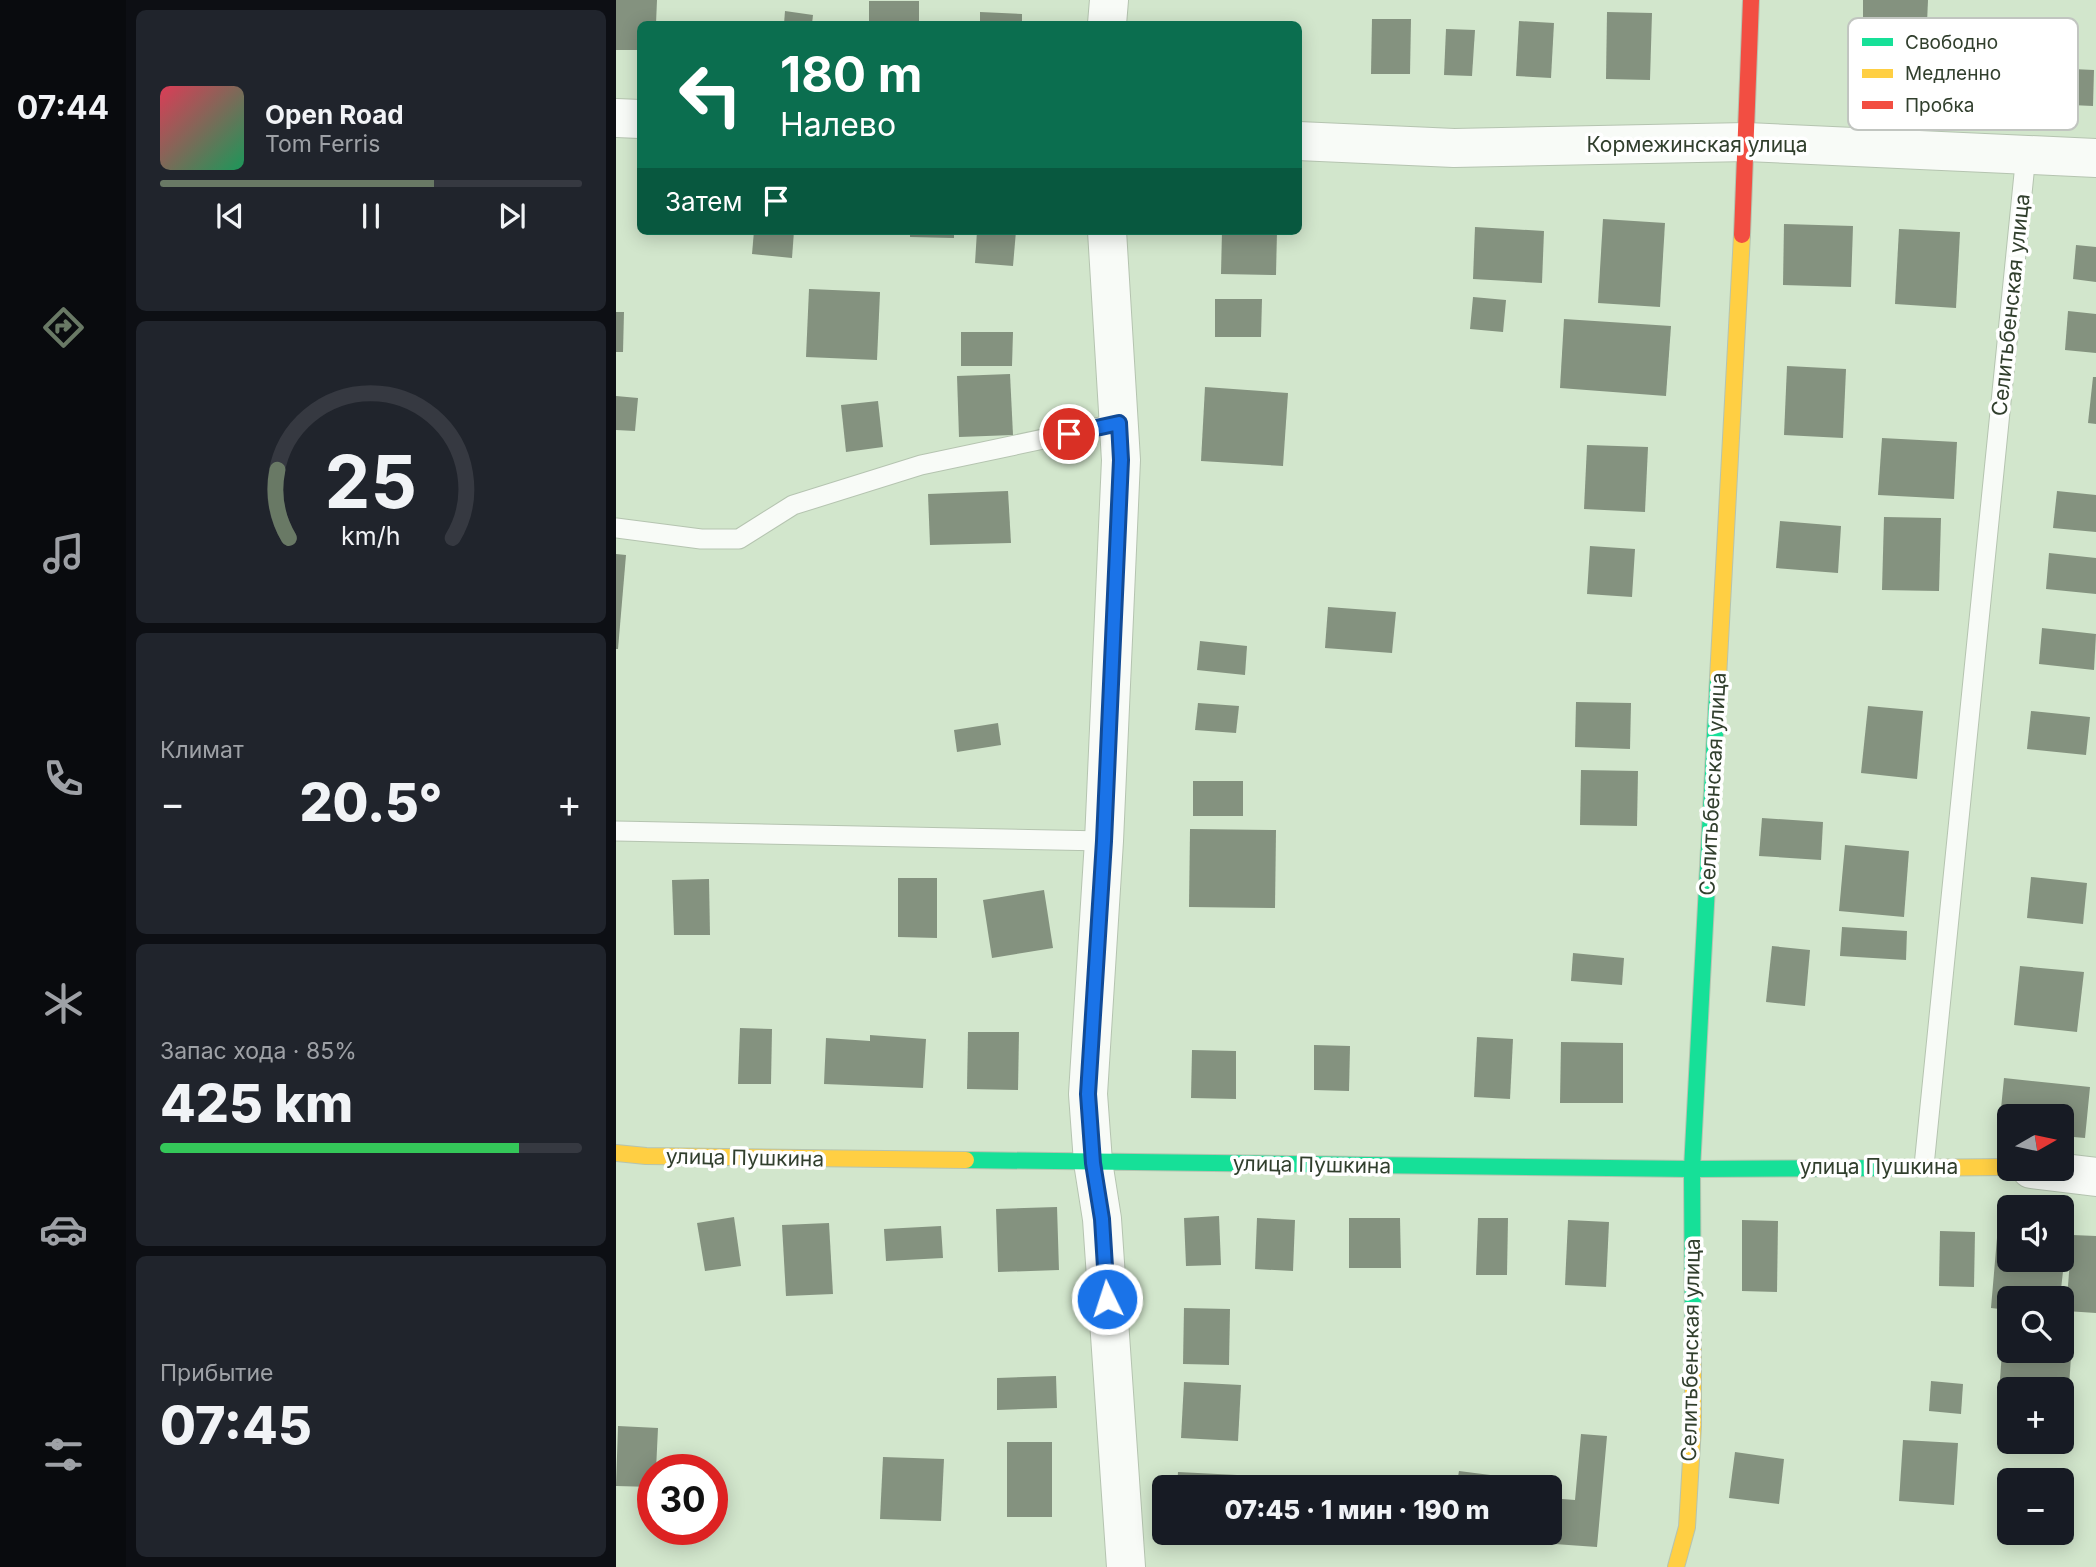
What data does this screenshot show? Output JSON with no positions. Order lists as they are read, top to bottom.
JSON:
{
  "streets": {
    "street": ["Кормежинская улица", "Селитьбенская улица", "улица Пушкина"]
  },
  "crossings": [
    ["Кормежинская улица", "Селитьбенская улица"],
    ["Селитьбенская улица", "улица Пушкина"]
  ],
  "legend": ["Свободно", "Медленно", "Пробка"],
  "north": "right",
  "page": {
    "tabs": "07:44",
    "turn": ["180 m", "Налево"],
    "song": ["Open Road", "Tom Ferris"],
    "then": "Затем",
    "tile": [
      "Климат",
      ["Запас хода · 85%", "425 km"],
      ["Прибытие", "07:45"]
    ],
    "heat": ["−", "20.5°", "+"],
    "map_buttons": ["+", "−"],
    "limit": "30",
    "trip": "07:45 · 1 мин · 190 m",
    "gauge": ["25", "km/h"]
  }
}
